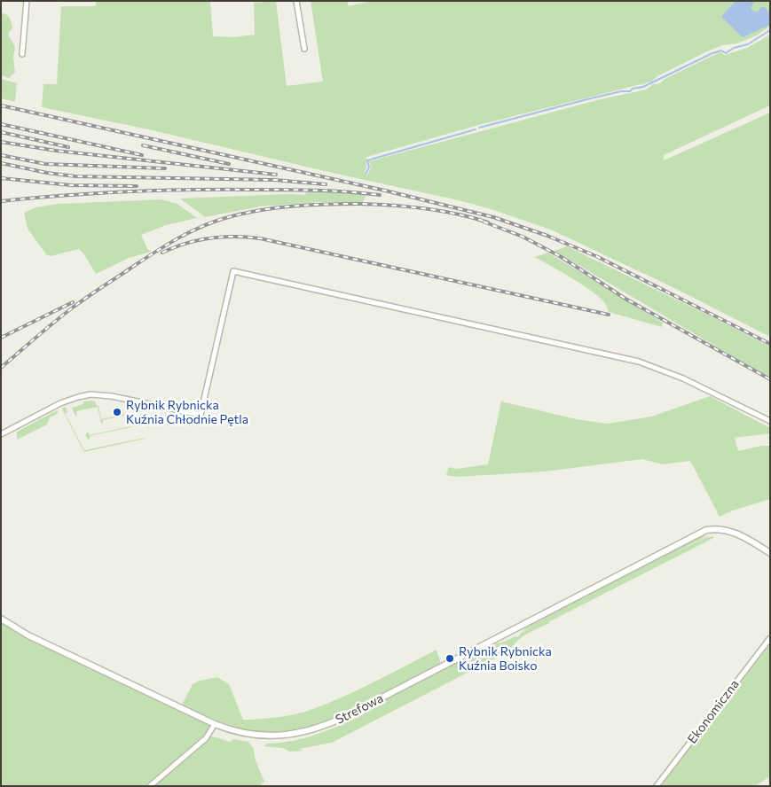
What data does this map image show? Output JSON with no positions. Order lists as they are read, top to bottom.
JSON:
{
  "streets": {
    "street": ["Strefowa", "Ekonomiczna"]
  },
  "places": ["Rybnik Rybnicka Kuźnia Chłodnie Pętla", "Rybnik Rybnicka Kuźnia Boisko"]
}
